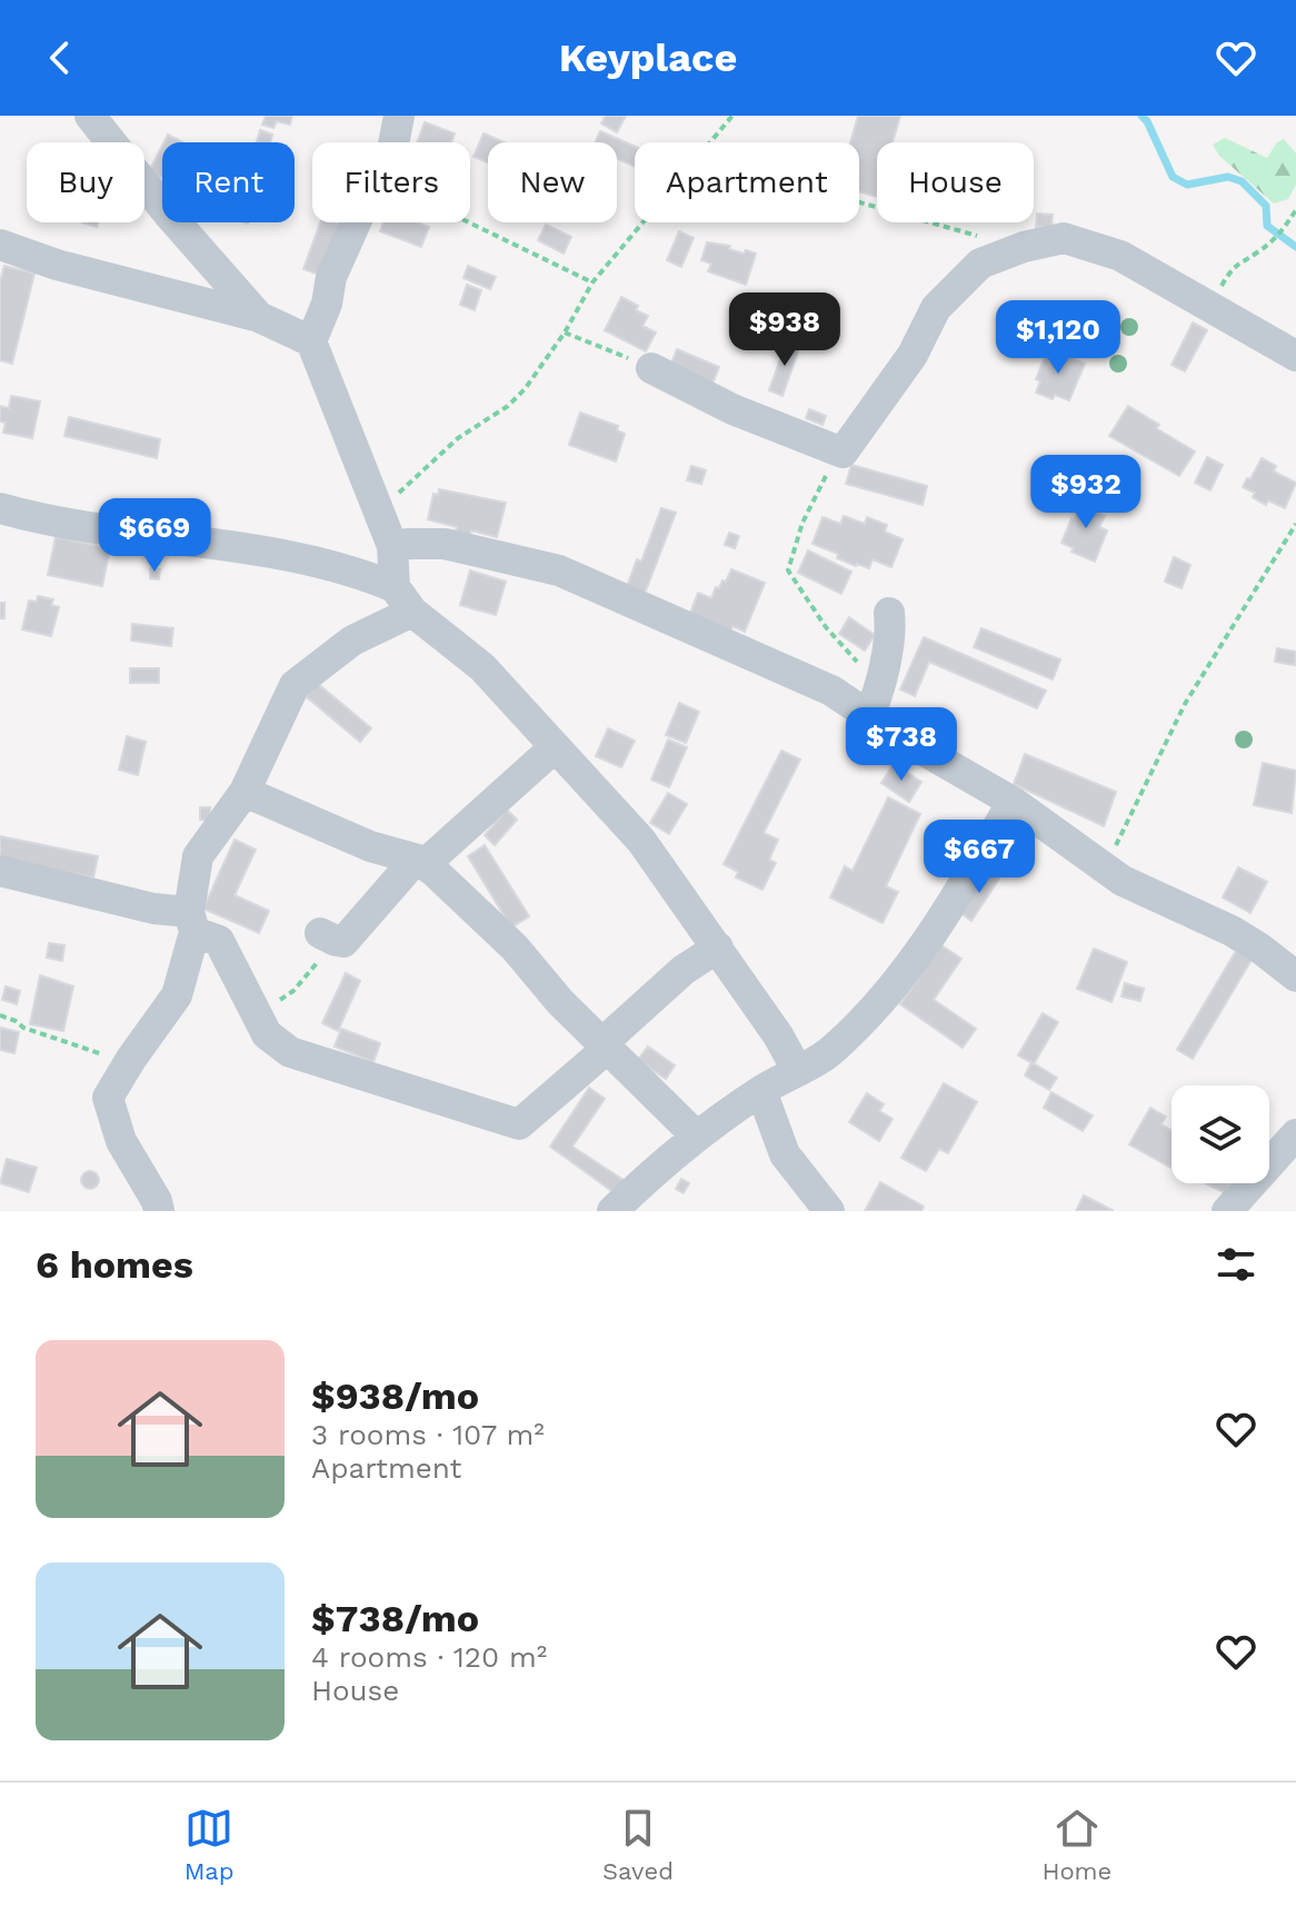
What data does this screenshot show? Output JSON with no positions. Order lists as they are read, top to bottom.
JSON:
{
  "page": {
    "header": "Keyplace",
    "chip": [
      "Buy",
      "Rent",
      "Filters",
      "New",
      "Apartment",
      "House"
    ],
    "price": [
      "$938",
      "$1,120",
      "$932",
      "$669",
      "$738",
      "$667"
    ],
    "heading": "6 homes",
    "list": [
      {
        "name": "$938/mo",
        "note": "3 rooms · 107 m² · Apartment"
      },
      {
        "name": "$738/mo",
        "note": "4 rooms · 120 m² · House"
      }
    ],
    "tabs": ["Map", "Saved", "Home"]
  }
}
